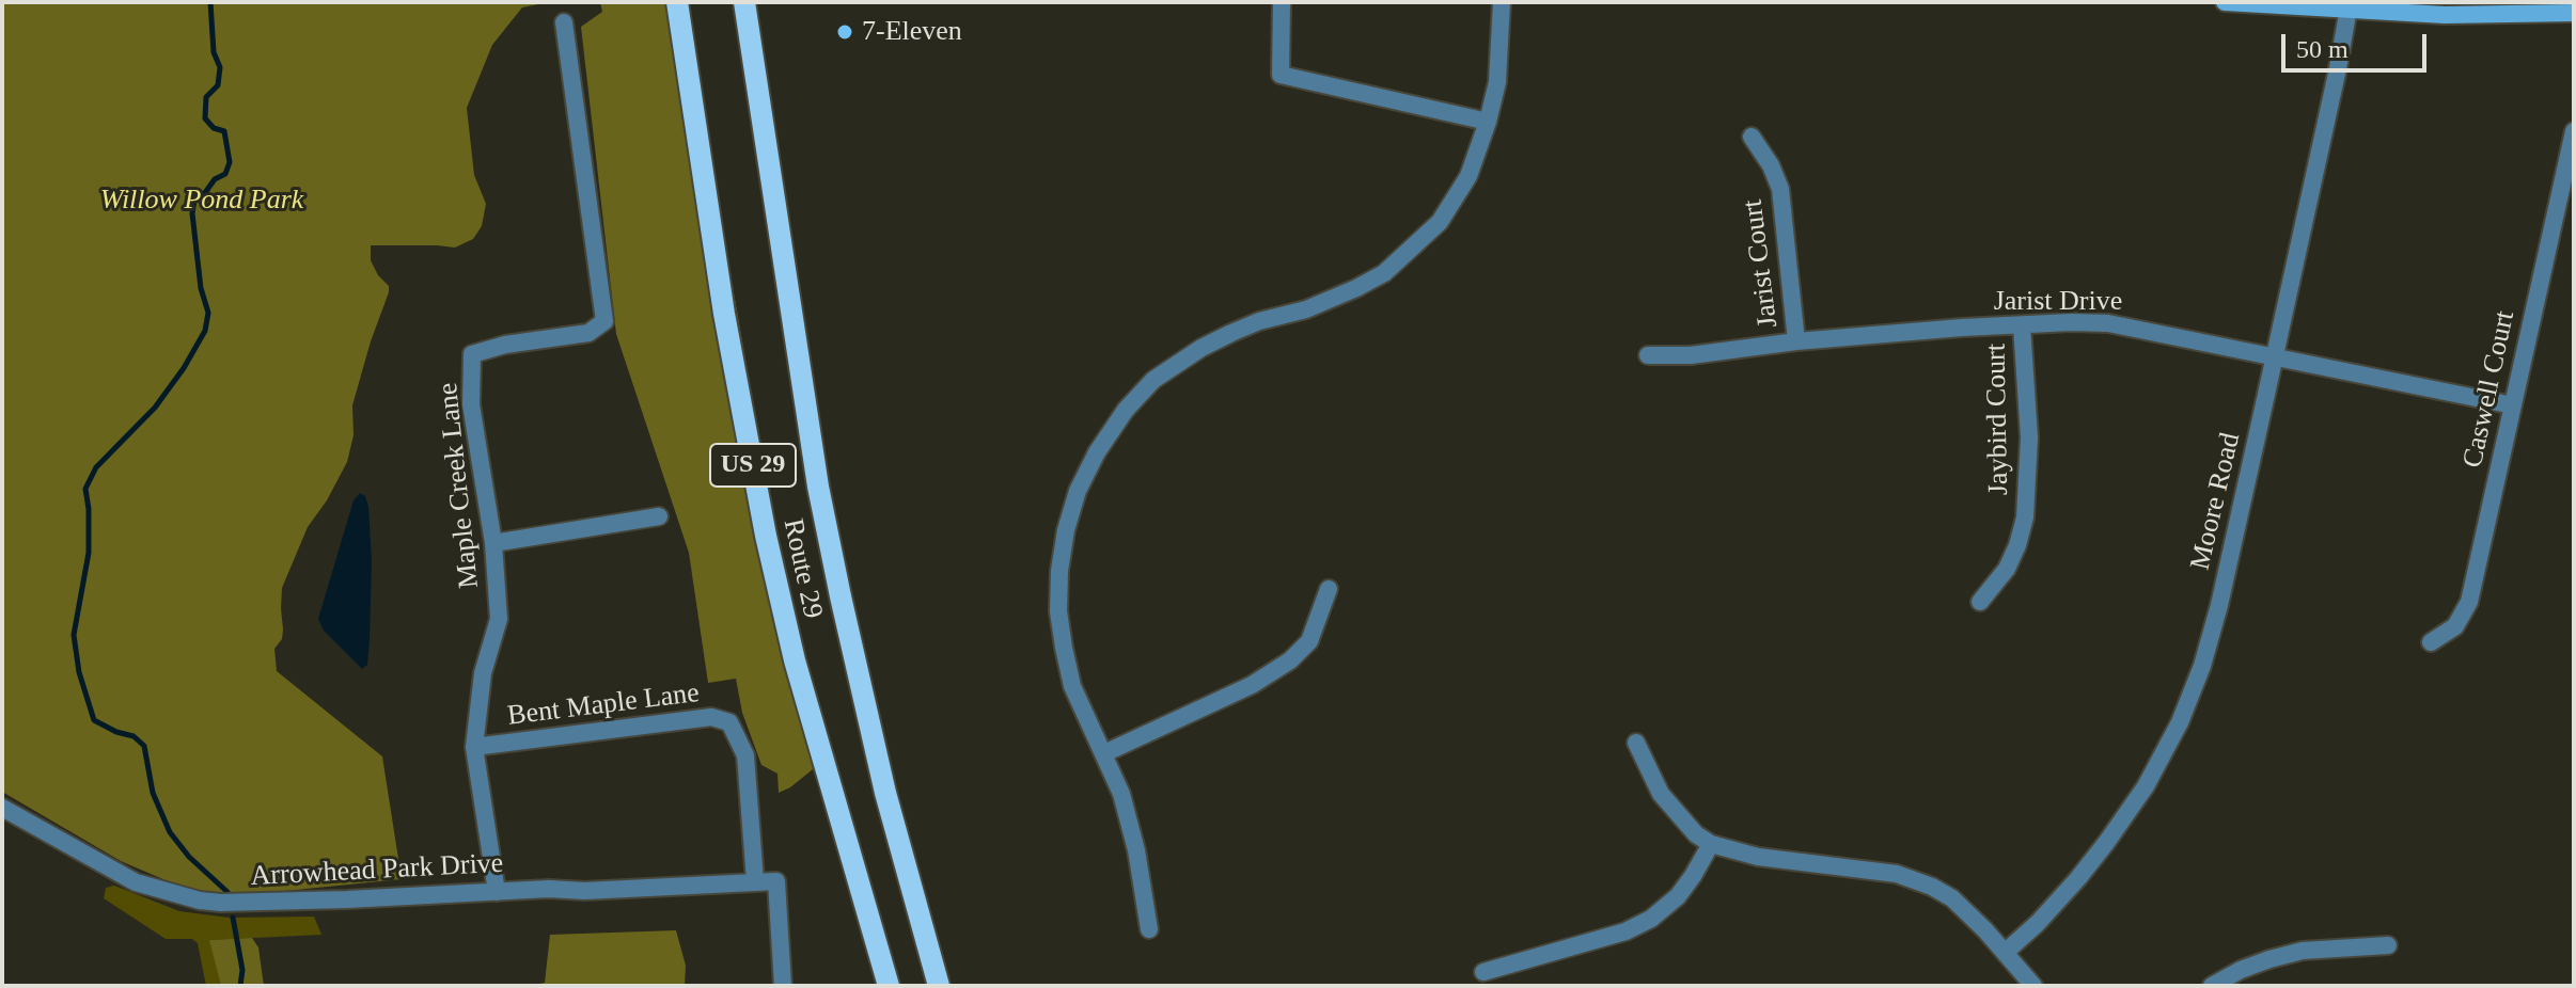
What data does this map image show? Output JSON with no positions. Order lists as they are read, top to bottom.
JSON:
{
  "streets": {
    "main road": ["US 29", "Route 29"],
    "street": [
      "Jarist Court",
      "Jarist Drive",
      "Caswell Court",
      "Jaybird Court",
      "Maple Creek Lane",
      "Moore Road",
      "Bent Maple Lane",
      "Arrowhead Park Drive"
    ]
  },
  "crossings": [
    ["Jarist Court", "Jarist Drive"],
    ["Jarist Drive", "Caswell Court"],
    ["Jarist Drive", "Jaybird Court"],
    ["Jarist Drive", "Moore Road"],
    ["Maple Creek Lane", "Bent Maple Lane"],
    ["Maple Creek Lane", "Arrowhead Park Drive"],
    ["Bent Maple Lane", "Arrowhead Park Drive"]
  ],
  "parks": ["Willow Pond Park"],
  "places": ["7-Eleven"],
  "scale_bar": "50 m"
}
